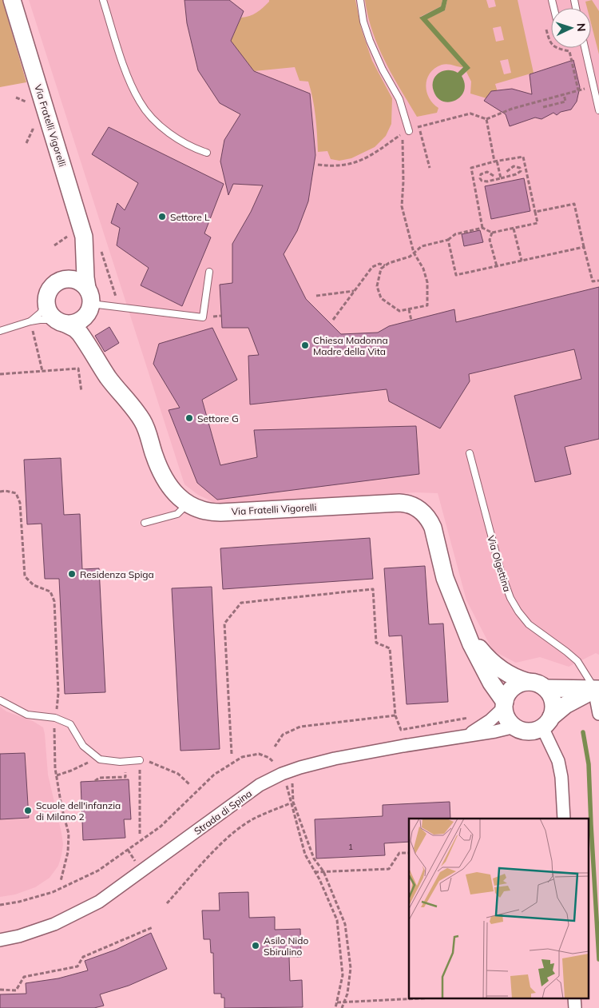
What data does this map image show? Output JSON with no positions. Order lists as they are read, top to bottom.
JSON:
{
  "streets": {
    "street": ["Via Fratelli Vigorelli", "Via Olgettina", "Strada di Spina"]
  },
  "crossings": [
    ["Via Fratelli Vigorelli", "Strada di Spina"]
  ],
  "places": [
    "Settore L",
    "Chiesa Madonna Madre della Vita",
    "Settore G",
    "Residenza Spiga",
    "Scuole dell'infanzia di Milano 2",
    "Asilo Nido Sbirulino"
  ],
  "house_numbers": ["1"],
  "north": "right"
}
